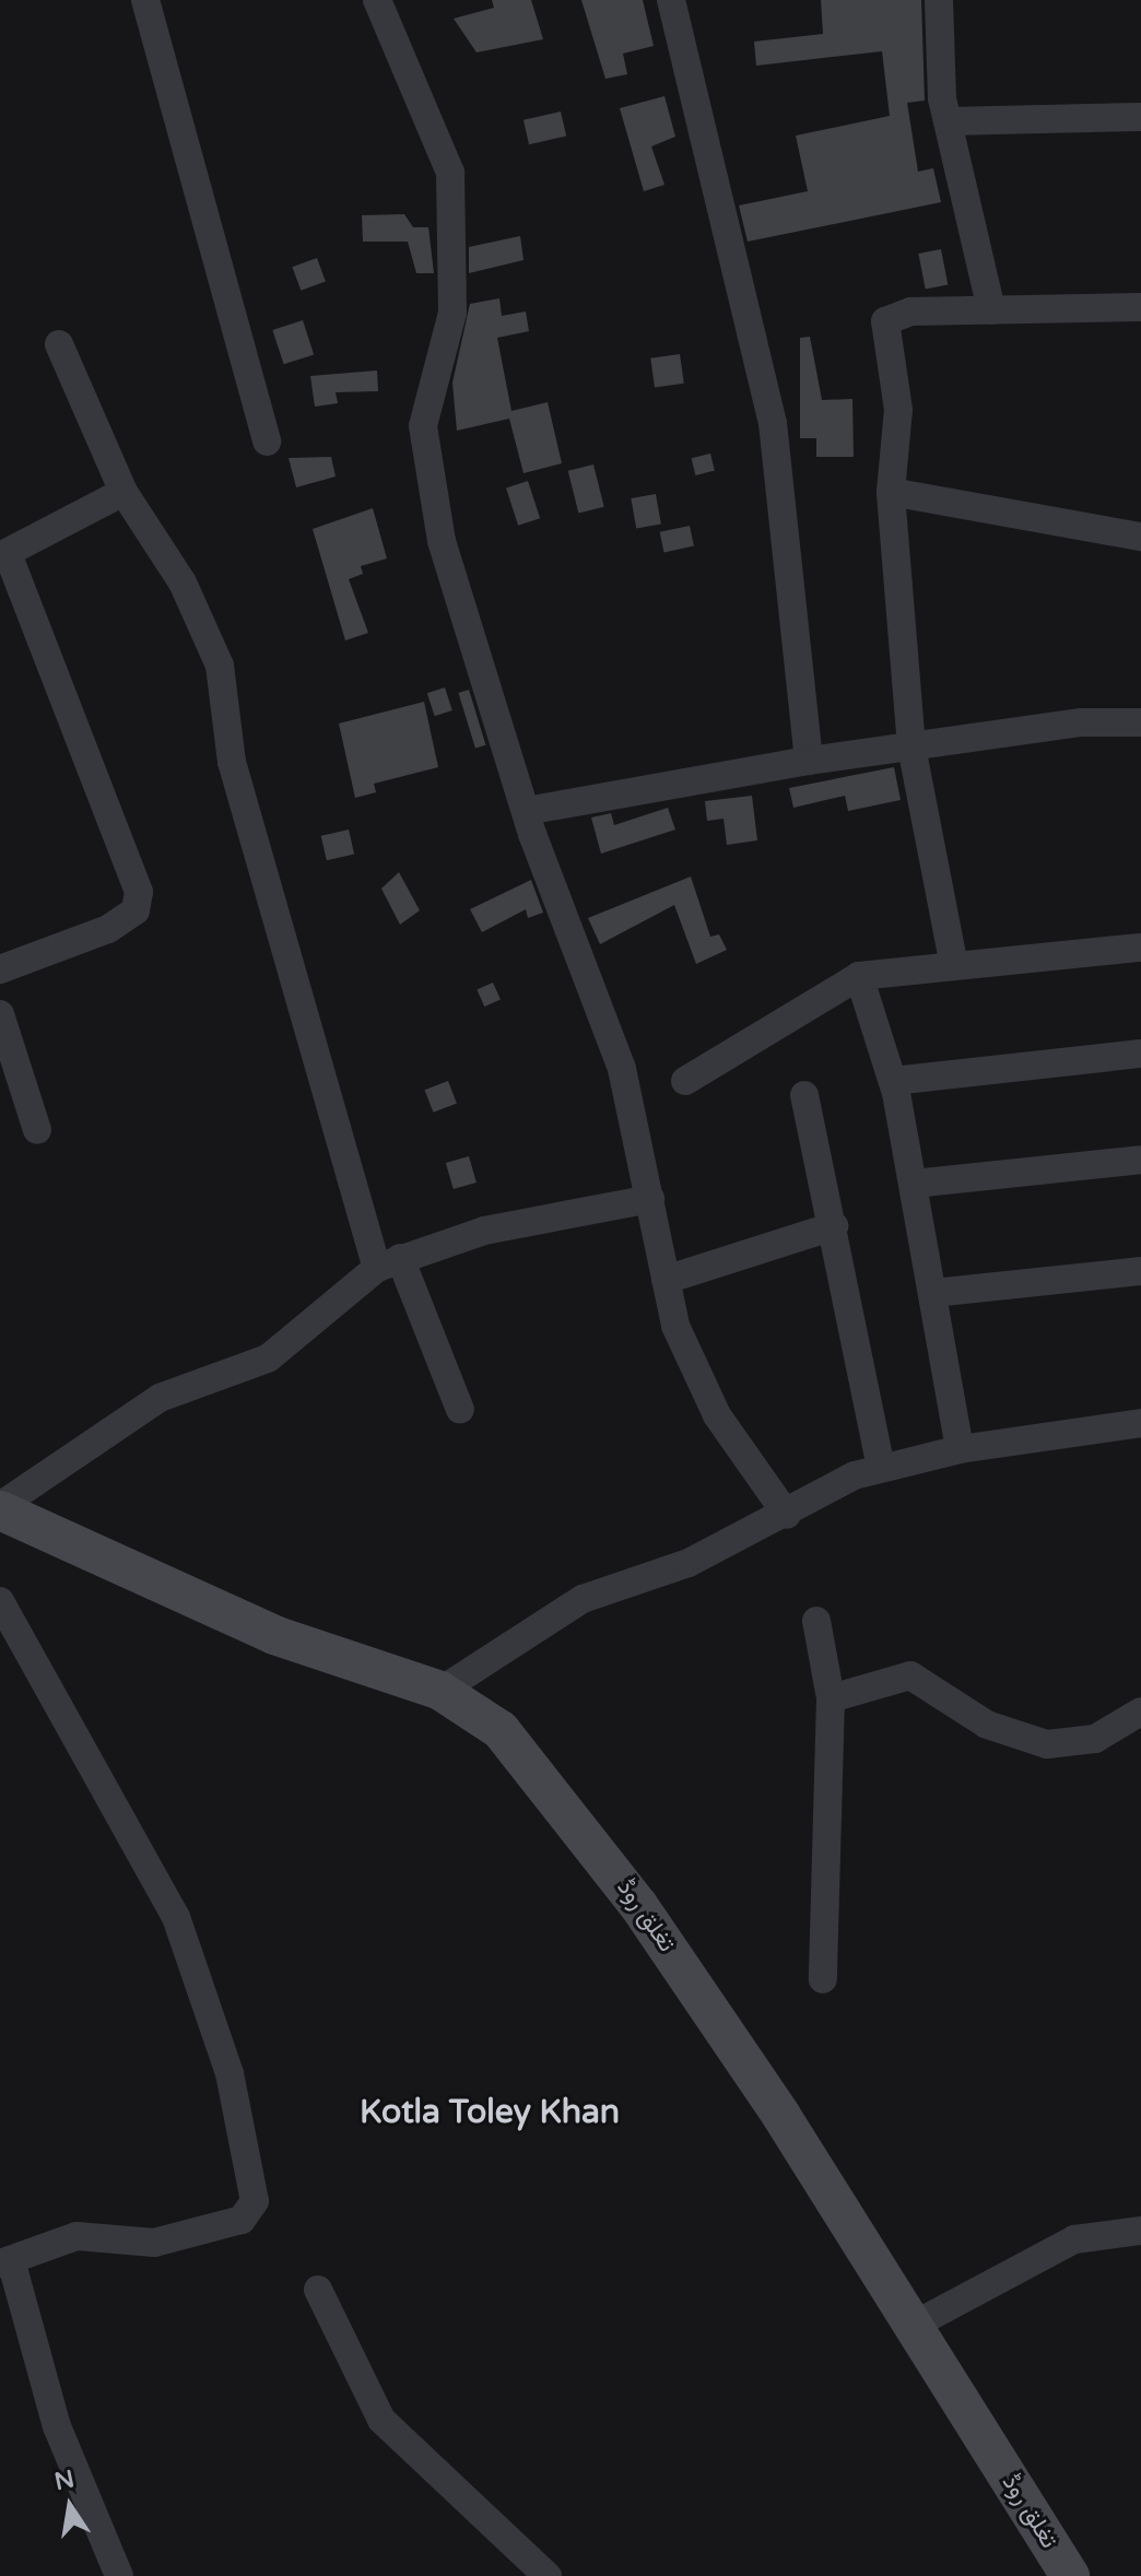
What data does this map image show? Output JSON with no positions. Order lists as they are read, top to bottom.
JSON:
{
  "streets": {
    "street": ["تغلق روڈ"]
  },
  "districts": ["Kotla Toley Khan"],
  "north": "top"
}
